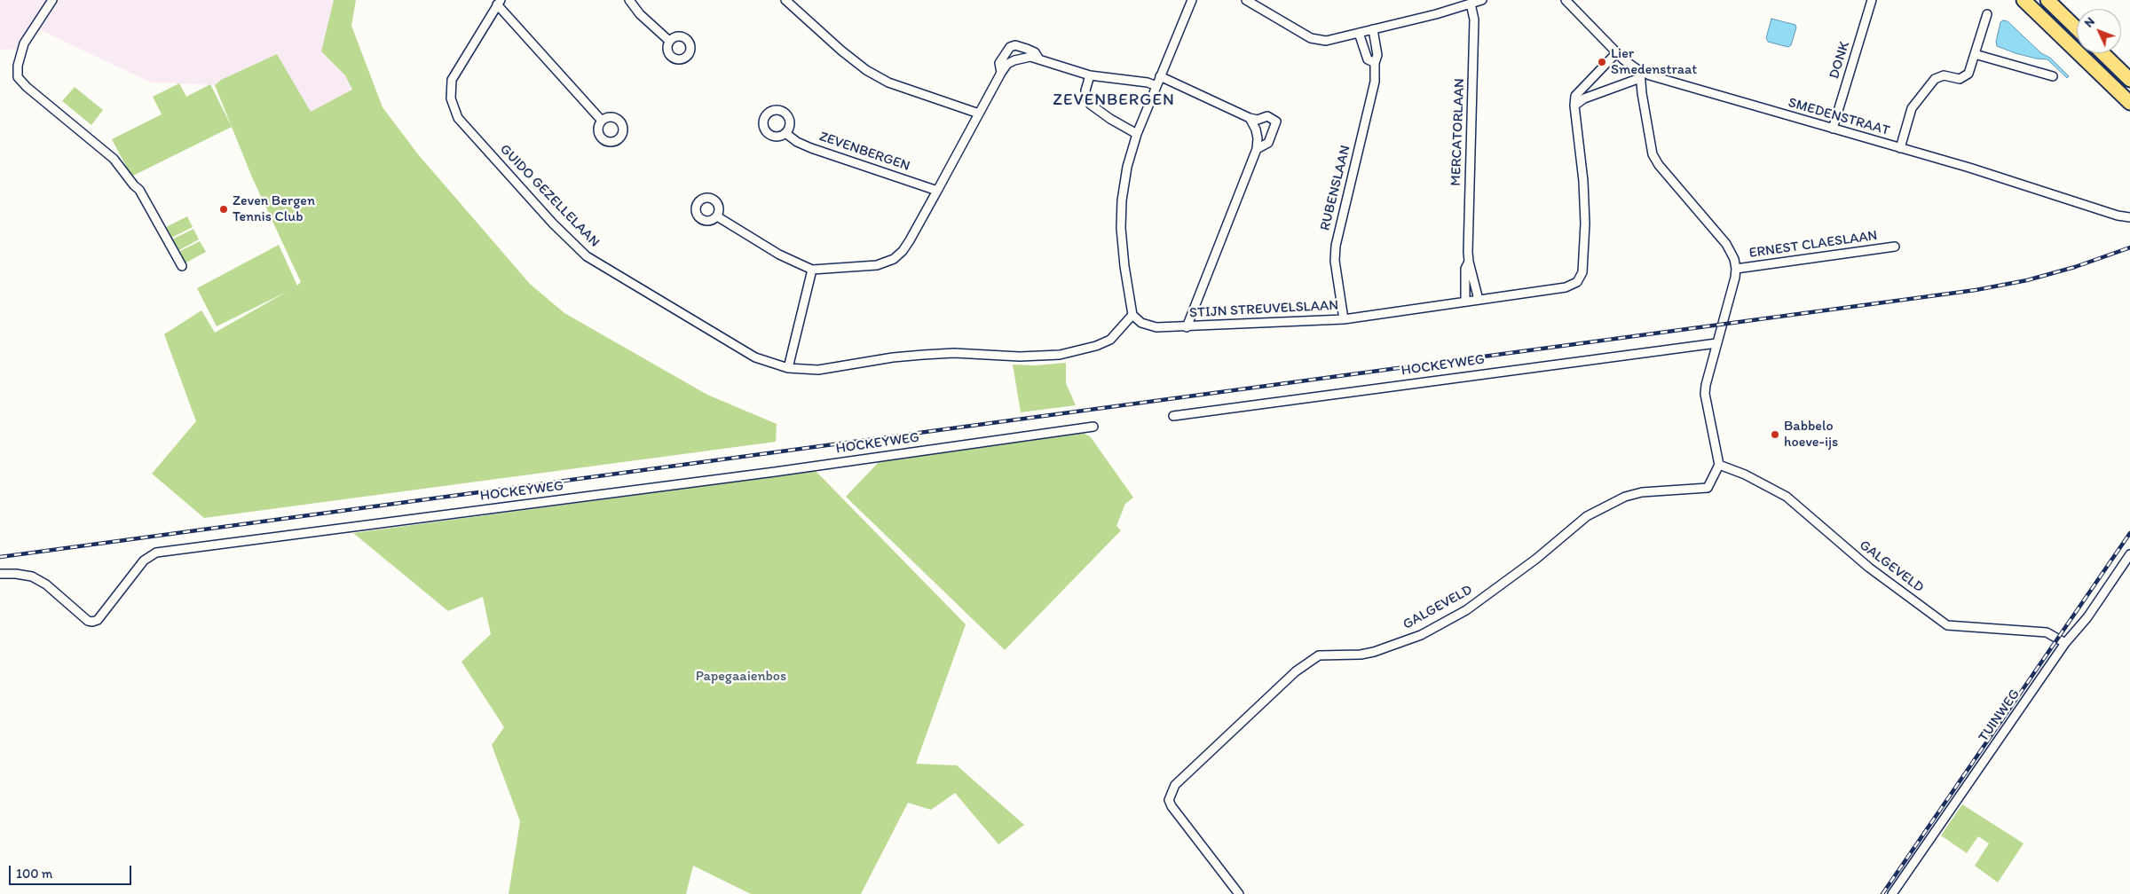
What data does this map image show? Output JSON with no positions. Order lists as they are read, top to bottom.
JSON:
{
  "streets": {
    "street": [
      "DONK",
      "SMEDENSTRAAT",
      "MERCATORLAAN",
      "ZEVENBERGEN",
      "RUBENSLAAN",
      "GUIDO GEZELLELAAN",
      "ERNEST CLAESLAAN",
      "STIJN STREUVELSLAAN",
      "HOCKEYWEG",
      "GALGEVELD",
      "TUINWEG"
    ]
  },
  "crossings": [
    ["DONK", "SMEDENSTRAAT"],
    ["SMEDENSTRAAT", "ERNEST CLAESLAAN"],
    ["MERCATORLAAN", "STIJN STREUVELSLAAN"],
    ["RUBENSLAAN", "STIJN STREUVELSLAAN"],
    ["ERNEST CLAESLAAN", "HOCKEYWEG"],
    ["GALGEVELD", "TUINWEG"]
  ],
  "districts": ["ZEVENBERGEN"],
  "parks": ["Papegaaienbos"],
  "places": ["Lier Smedenstraat", "Zeven Bergen Tennis Club", "Babbelo hoeve-ijs"],
  "scale_bar": "100 m",
  "north": "top left"
}
